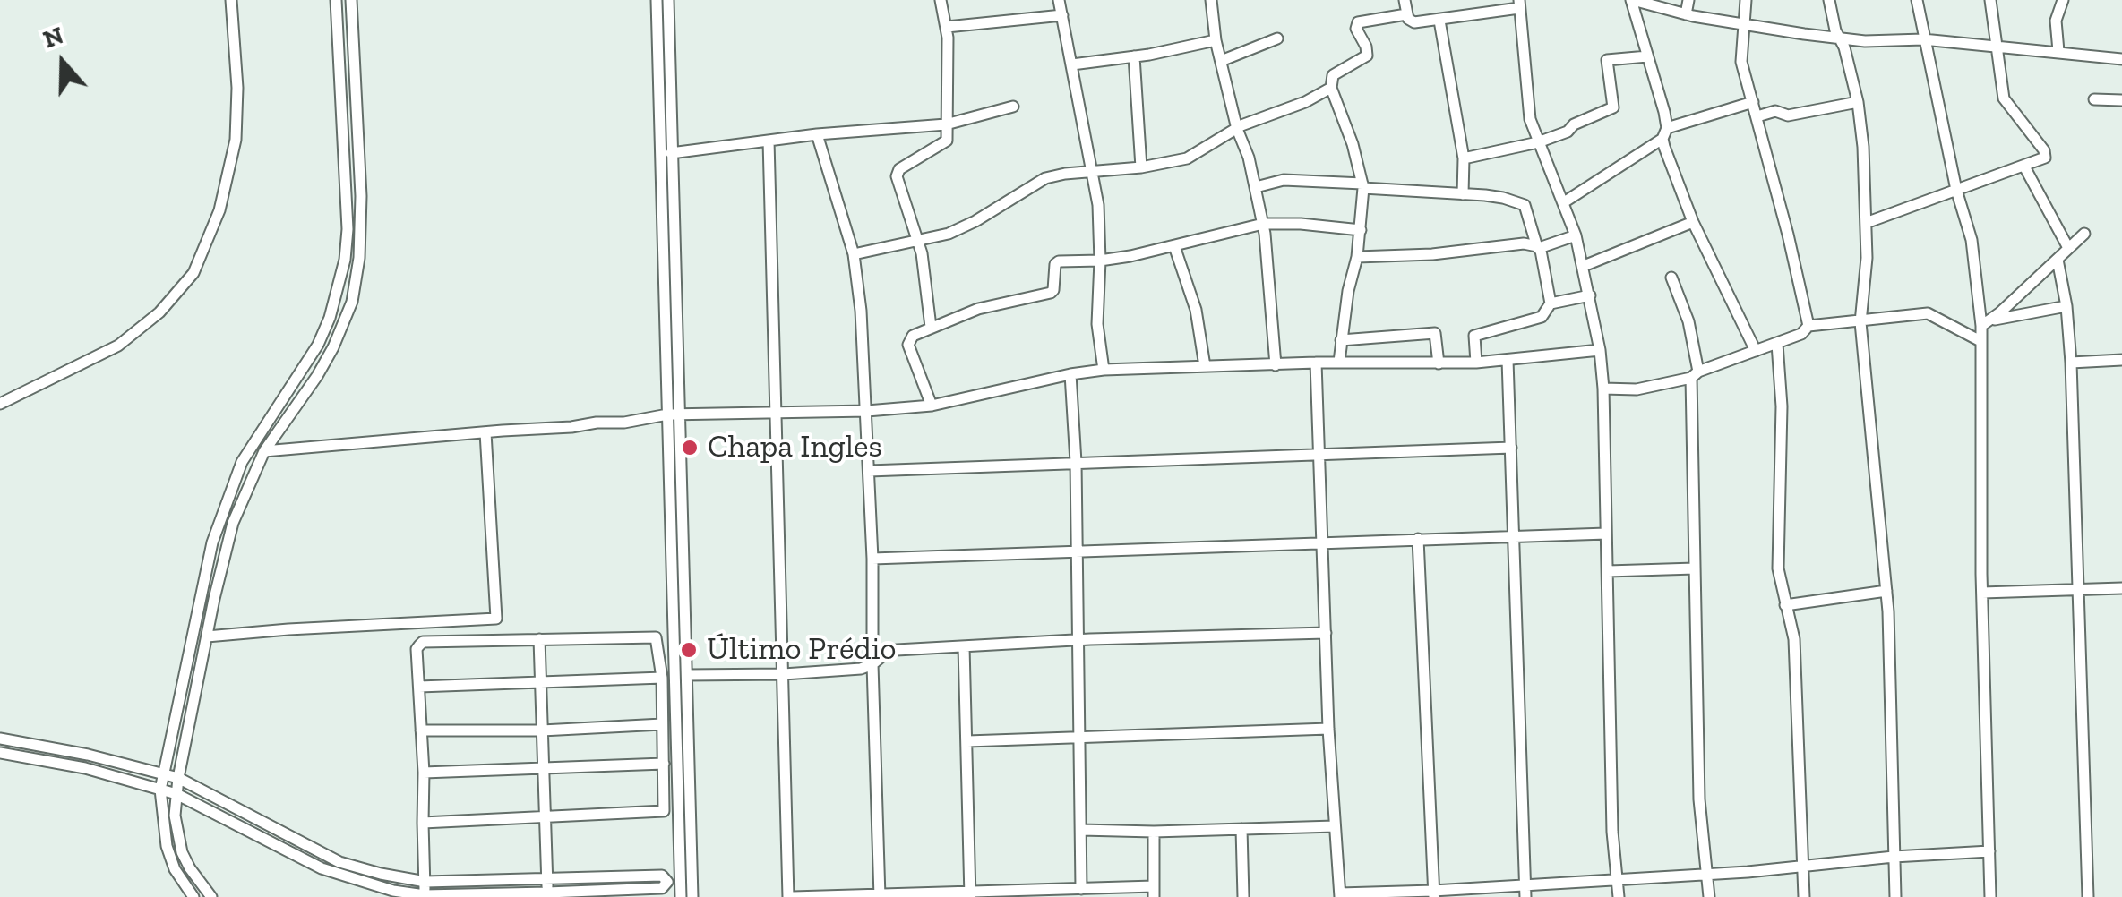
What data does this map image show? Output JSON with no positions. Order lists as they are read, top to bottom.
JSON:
{
  "places": ["Chapa Ingles", "Último Prédio"],
  "north": "top"
}
